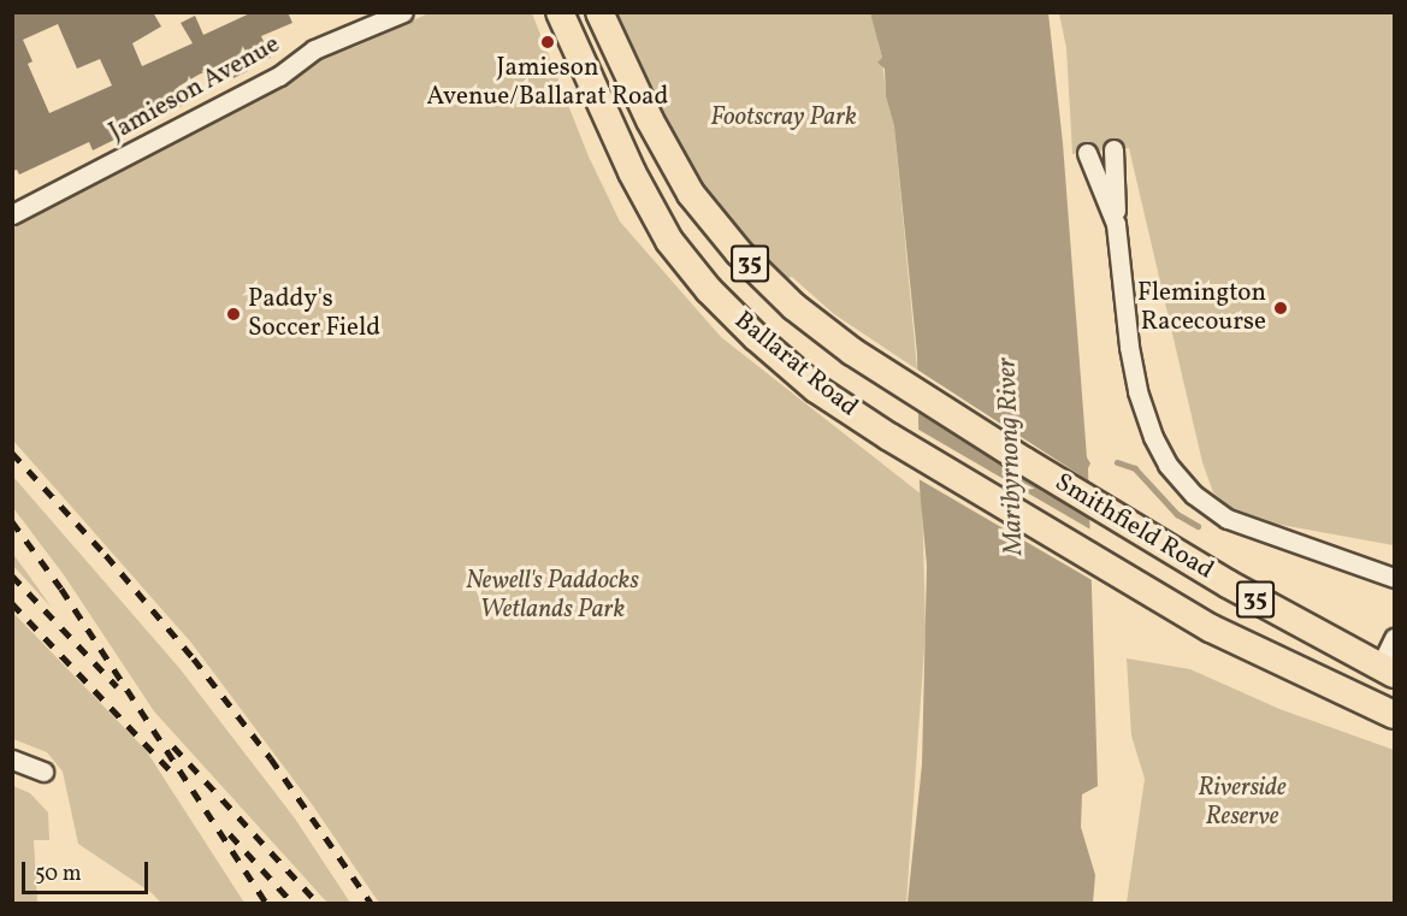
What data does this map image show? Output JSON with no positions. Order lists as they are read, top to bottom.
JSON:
{
  "streets": {
    "highway": ["35", "Ballarat Road", "Smithfield Road"],
    "street": ["Jamieson Avenue"]
  },
  "crossings": [
    ["Ballarat Road", "Smithfield Road"]
  ],
  "water": ["Maribyrnong River"],
  "parks": ["Footscray Park", "Newell's Paddocks Wetlands Park", "Riverside Reserve"],
  "places": ["Jamieson Avenue/Ballarat Road", "Flemington Racecourse", "Paddy's Soccer Field"],
  "scale_bar": "50 m"
}
